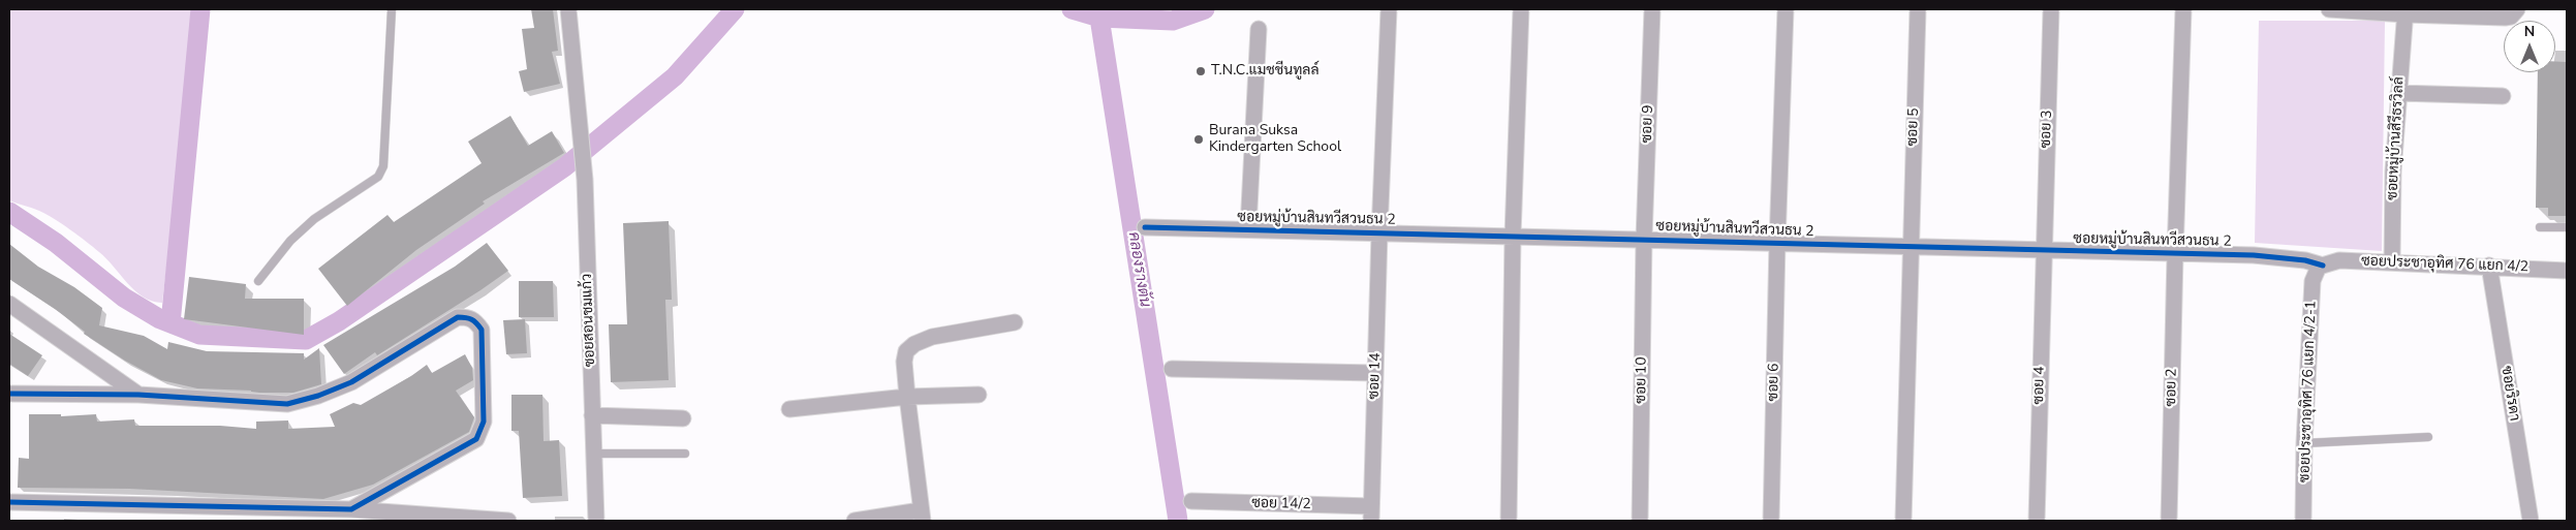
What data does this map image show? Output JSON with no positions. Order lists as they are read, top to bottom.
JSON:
{
  "streets": {
    "street": [
      "ซอย 9",
      "ซอย 5",
      "ซอย 3",
      "ซอยหมู่บ้านสิรีธรวิลล์",
      "ซอยหมู่บ้านสินทวีสวนธน 2",
      "ซอยประชาอุทิศ 76 แยก 4/2",
      "ซอยสอนชมแก้ว",
      "ซอย 14",
      "ซอย 10",
      "ซอย 6",
      "ซอย 4",
      "ซอย 2",
      "ซอยประชาอุทิศ 76 แยก 4/2-1",
      "ซอยริรดา",
      "ซอย 14/2"
    ]
  },
  "crossings": [
    ["ซอย 9", "ซอยหมู่บ้านสินทวีสวนธน 2"],
    ["ซอย 9", "ซอย 10"],
    ["ซอย 5", "ซอยหมู่บ้านสินทวีสวนธน 2"],
    ["ซอย 3", "ซอยหมู่บ้านสินทวีสวนธน 2"],
    ["ซอย 3", "ซอย 4"],
    ["ซอยหมู่บ้านสิรีธรวิลล์", "ซอยประชาอุทิศ 76 แยก 4/2"],
    ["ซอยหมู่บ้านสินทวีสวนธน 2", "ซอยประชาอุทิศ 76 แยก 4/2"],
    ["ซอยหมู่บ้านสินทวีสวนธน 2", "ซอย 14"],
    ["ซอยหมู่บ้านสินทวีสวนธน 2", "ซอย 10"],
    ["ซอยหมู่บ้านสินทวีสวนธน 2", "ซอย 6"],
    ["ซอยหมู่บ้านสินทวีสวนธน 2", "ซอย 4"],
    ["ซอยหมู่บ้านสินทวีสวนธน 2", "ซอย 2"],
    ["ซอยหมู่บ้านสินทวีสวนธน 2", "ซอยประชาอุทิศ 76 แยก 4/2-1"],
    ["ซอยประชาอุทิศ 76 แยก 4/2", "ซอยประชาอุทิศ 76 แยก 4/2-1"],
    ["ซอยประชาอุทิศ 76 แยก 4/2", "ซอยริรดา"],
    ["ซอย 14", "ซอย 14/2"]
  ],
  "water": ["คลองรางตัน"],
  "places": ["T.N.C.แมชชีนทูลล์", "Burana Suksa Kindergarten School"],
  "north": "top"
}
